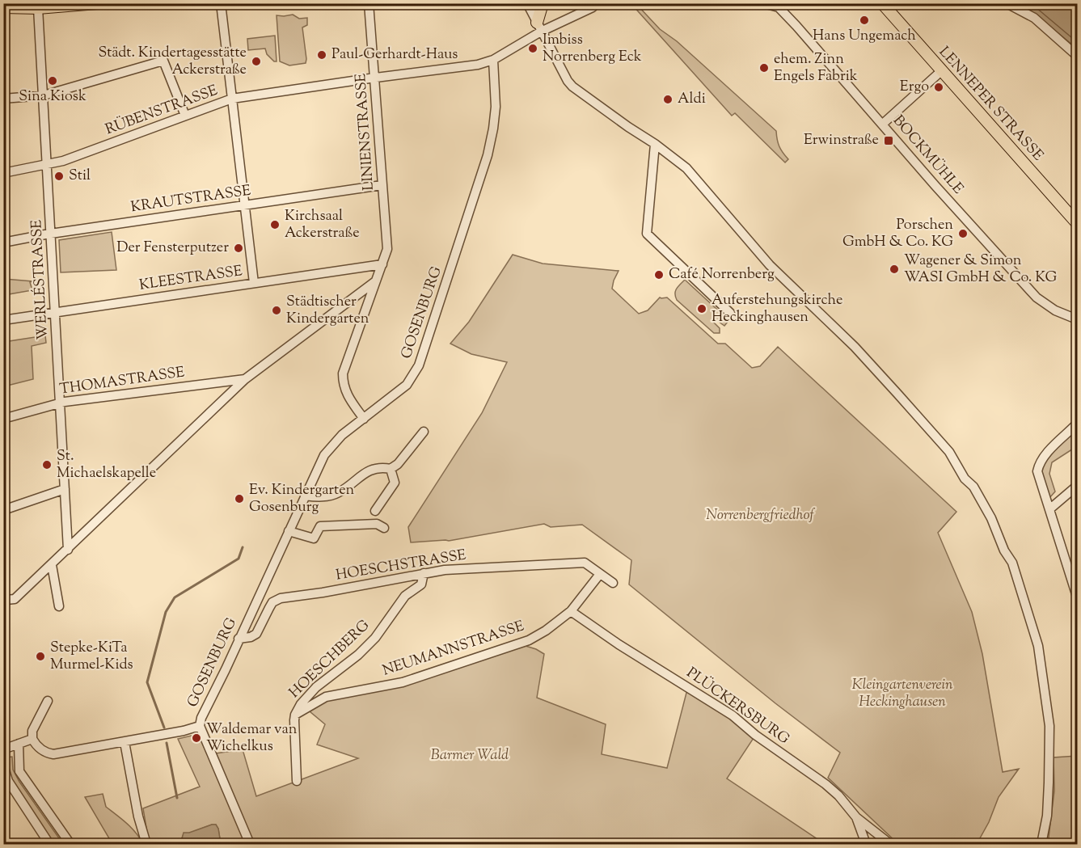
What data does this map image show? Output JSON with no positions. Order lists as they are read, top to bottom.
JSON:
{
  "streets": {
    "main road": ["LENNEPER STRASSE"],
    "street": [
      "RÜBENSTRASSE",
      "LINIENSTRASSE",
      "BOCKMÜHLE",
      "KRAUTSTRASSE",
      "KLEESTRASSE",
      "WERLÉSTRASSE",
      "GOSENBURG",
      "THOMASTRASSE",
      "HOESCHSTRASSE",
      "NEUMANNSTRASSE",
      "HOESCHBERG",
      "PLÜCKERSBURG"
    ]
  },
  "crossings": [
    ["RÜBENSTRASSE", "LINIENSTRASSE"],
    ["RÜBENSTRASSE", "WERLÉSTRASSE"],
    ["RÜBENSTRASSE", "GOSENBURG"],
    ["LINIENSTRASSE", "KRAUTSTRASSE"],
    ["LINIENSTRASSE", "KLEESTRASSE"],
    ["LINIENSTRASSE", "GOSENBURG"],
    ["KRAUTSTRASSE", "WERLÉSTRASSE"],
    ["KLEESTRASSE", "WERLÉSTRASSE"],
    ["WERLÉSTRASSE", "THOMASTRASSE"],
    ["GOSENBURG", "HOESCHSTRASSE"],
    ["HOESCHSTRASSE", "NEUMANNSTRASSE"],
    ["HOESCHSTRASSE", "HOESCHBERG"],
    ["NEUMANNSTRASSE", "HOESCHBERG"],
    ["NEUMANNSTRASSE", "PLÜCKERSBURG"]
  ],
  "parks": ["Norrenbergfriedhof", "Kleingartenverein Heckinghausen", "Barmer Wald"],
  "places": {
    "other": [
      "Hans Ungemach",
      "Imbiss Norrenberg Eck",
      "Paul-Gerhardt-Haus",
      "Städt. Kindertagesstätte Ackerstraße",
      "ehem. Zinn Engels Fabrik",
      "Sina Kiosk",
      "Ergo",
      "Aldi",
      "Stil",
      "Kirchsaal Ackerstraße",
      "Porschen GmbH & Co. KG",
      "Der Fensterputzer",
      "Wagener & Simon WASI GmbH & Co. KG",
      "Café Norrenberg",
      "Auferstehungskirche Heckinghausen",
      "Städtischer Kindergarten",
      "St. Michaelskapelle",
      "Ev. Kindergarten Gosenburg",
      "Stepke-KiTa Murmel-Kids",
      "Waldemar van Wichelkus"
    ],
    "transit": ["Erwinstraße"]
  }
}
